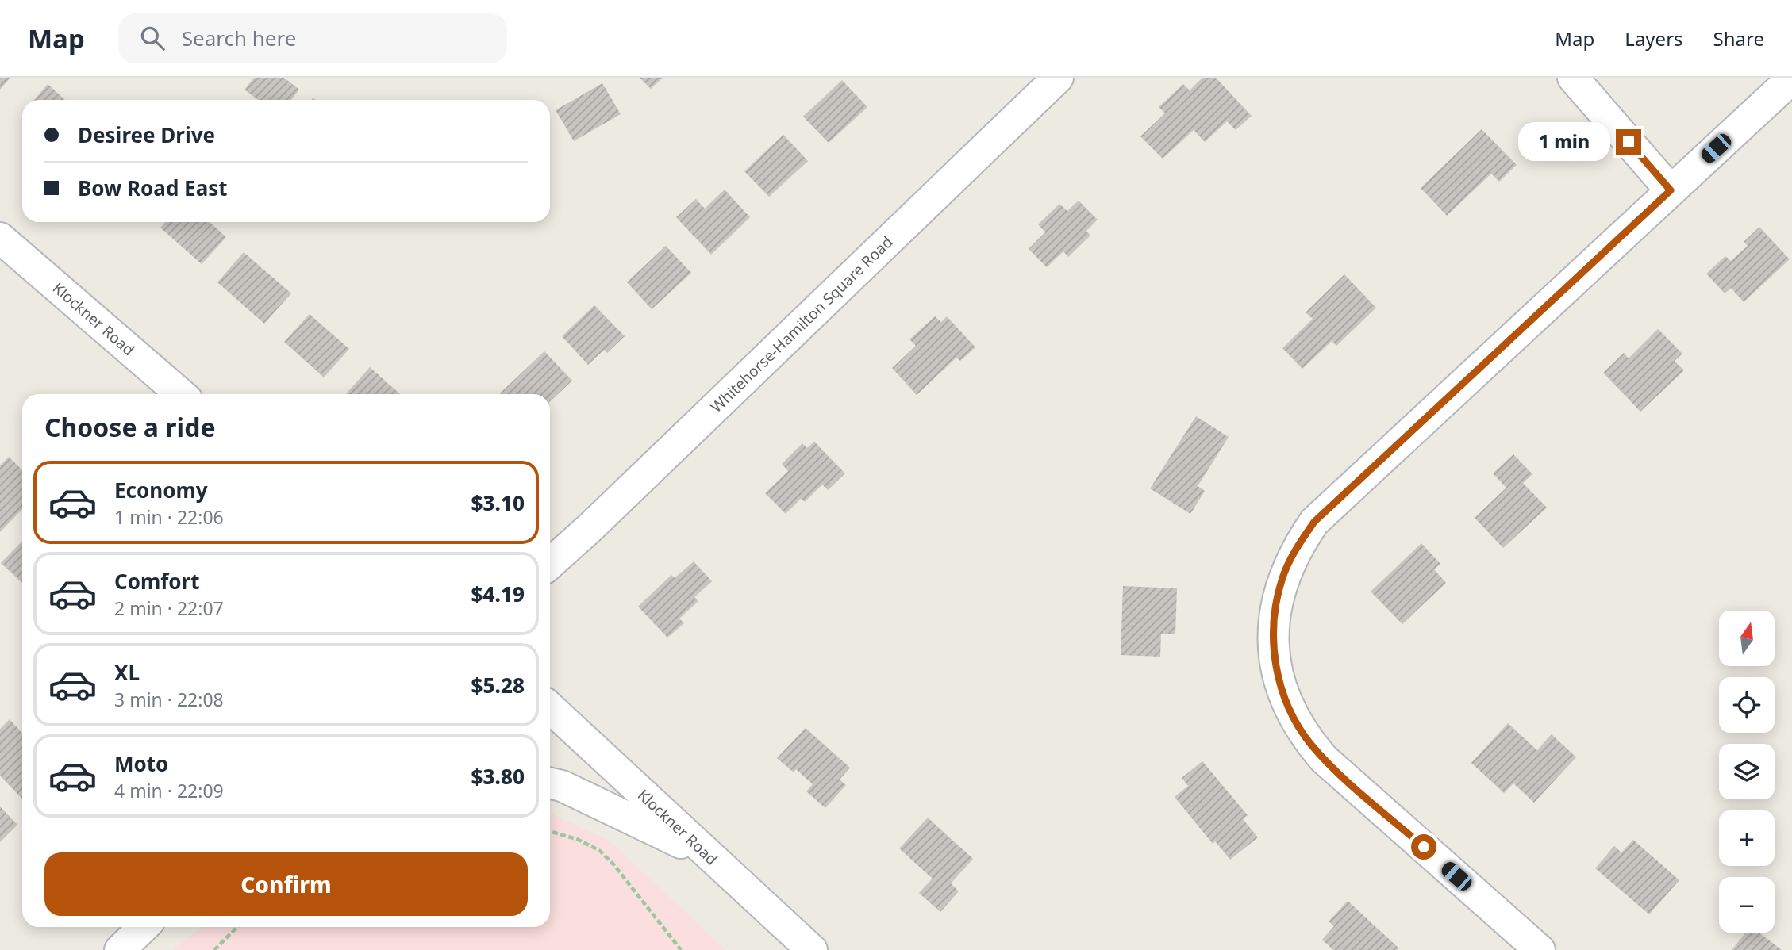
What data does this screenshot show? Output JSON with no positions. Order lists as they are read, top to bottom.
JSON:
{
  "streets": {
    "street": ["Klockner Road", "Whitehorse-Hamilton Square Road"]
  },
  "north": "top",
  "page": {
    "header": "Map",
    "search": "Search here",
    "nav": ["Map", "Layers", "Share"],
    "banner": ["Desiree Drive", "Bow Road East"],
    "bubble": "1 min",
    "heading": "Choose a ride",
    "list": [
      {
        "name": "Economy",
        "note": "1 min · 22:06",
        "value": "$3.10"
      },
      {
        "name": "Comfort",
        "note": "2 min · 22:07",
        "value": "$4.19"
      },
      {
        "name": "XL",
        "note": "3 min · 22:08",
        "value": "$5.28"
      },
      {
        "name": "Moto",
        "note": "4 min · 22:09",
        "value": "$3.80"
      }
    ],
    "map_buttons": ["+", "−"],
    "buttons": "Confirm"
  }
}
